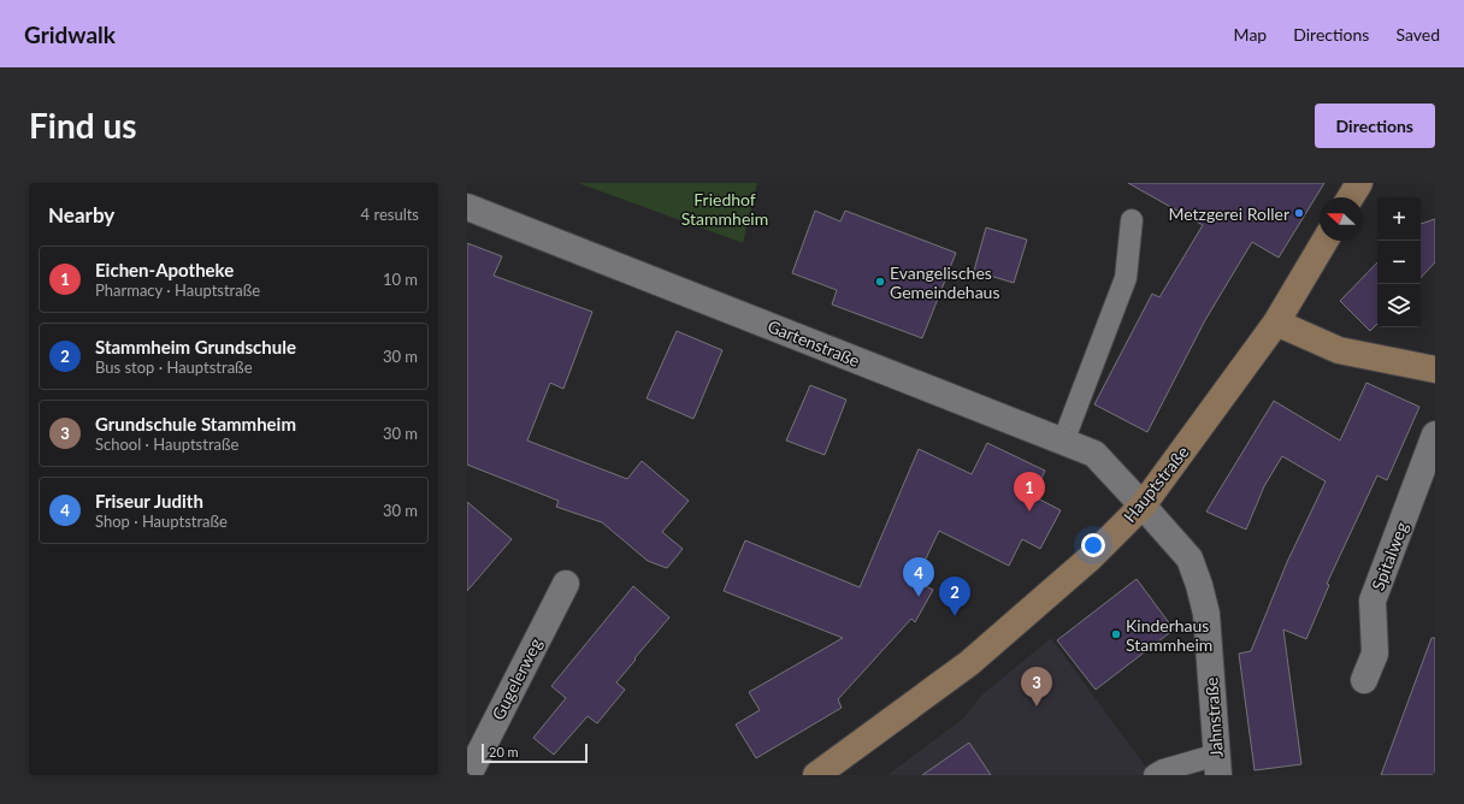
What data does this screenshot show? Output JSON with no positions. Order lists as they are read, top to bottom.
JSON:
{
  "streets": {
    "street": [
      "Gartenstraße",
      "Hauptstraße",
      "Spitalweg",
      "Gugelerweg",
      "Jahnstraße"
    ]
  },
  "crossings": [
    ["Gartenstraße", "Hauptstraße"],
    ["Gartenstraße", "Jahnstraße"],
    ["Hauptstraße", "Jahnstraße"]
  ],
  "parks": ["Friedhof Stammheim"],
  "places": ["Metzgerei Roller", "Evangelisches Gemeindehaus", "Kinderhaus Stammheim"],
  "scale_bar": "20 m",
  "north": "left",
  "page": {
    "header": "Gridwalk",
    "nav": ["Map", "Directions", "Saved"],
    "buttons": "Directions",
    "title": "Find us",
    "heading": ["Nearby", "4 results"],
    "map_buttons": ["+", "−"],
    "list": [
      {
        "mark": "1",
        "name": "Eichen-Apotheke",
        "note": "Pharmacy · Hauptstraße",
        "value": "10 m"
      },
      {
        "mark": "2",
        "name": "Stammheim Grundschule",
        "note": "Bus stop · Hauptstraße",
        "value": "30 m"
      },
      {
        "mark": "3",
        "name": "Grundschule Stammheim",
        "note": "School · Hauptstraße",
        "value": "30 m"
      },
      {
        "mark": "4",
        "name": "Friseur Judith",
        "note": "Shop · Hauptstraße",
        "value": "30 m"
      }
    ],
    "pins": [
      "1",
      "4",
      "2",
      "3"
    ],
    "scale": "20 m"
  }
}
